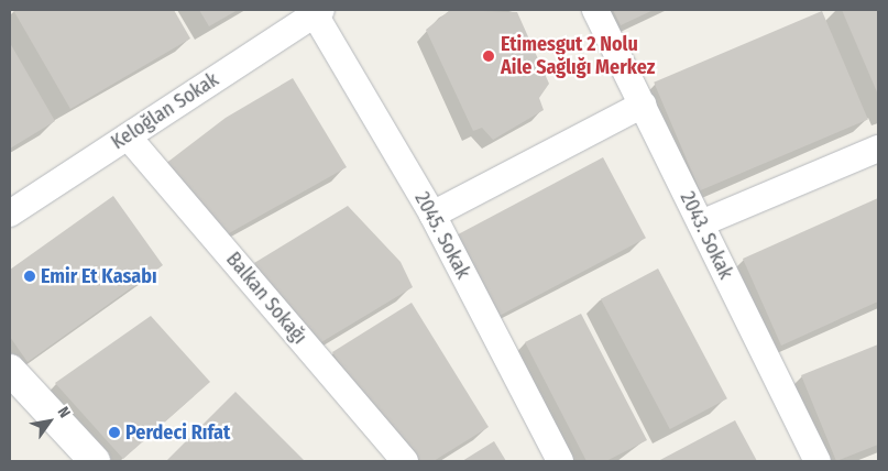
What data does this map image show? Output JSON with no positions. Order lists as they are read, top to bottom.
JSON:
{
  "streets": {
    "street": [
      "Keloğlan Sokak",
      "2045. Sokak",
      "2043. Sokak",
      "Balkan Sokağı"
    ]
  },
  "crossings": [
    ["Keloğlan Sokak", "2045. Sokak"],
    ["Keloğlan Sokak", "Balkan Sokağı"]
  ],
  "places": ["Etimesgut 2 Nolu Aile Sağlığı Merkez", "Emir Et Kasabı", "Perdeci Rıfat"],
  "north": "top right"
}
